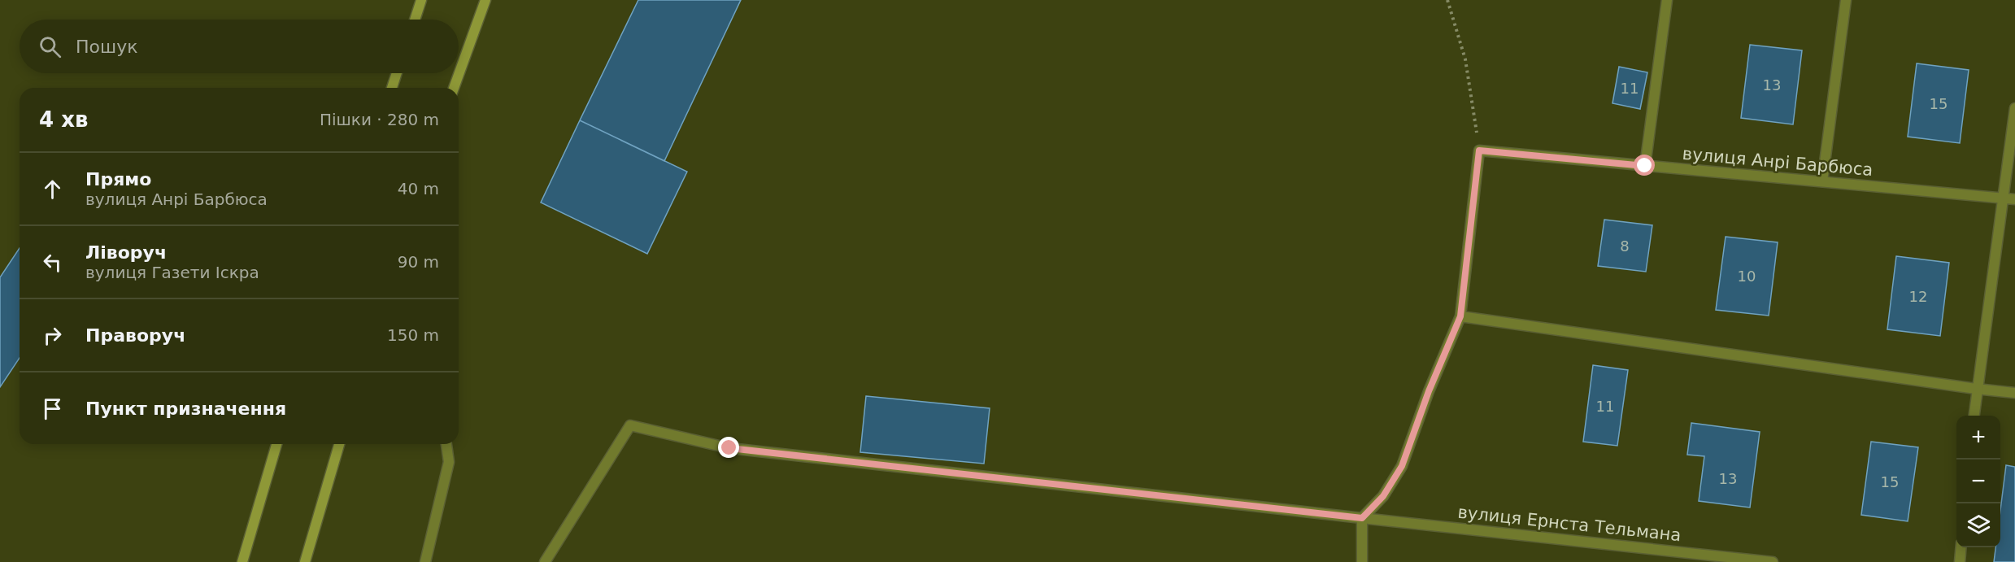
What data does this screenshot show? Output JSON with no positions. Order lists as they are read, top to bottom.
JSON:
{
  "streets": {
    "street": ["вулиця Анрі Барбюса", "вулиця Ернста Тельмана"]
  },
  "house_numbers": [
    "13",
    "11",
    "15",
    "8",
    "10",
    "12",
    "11",
    "13",
    "15"
  ],
  "page": {
    "search": "Пошук",
    "heading": ["4 хв", "Пішки · 280 m"],
    "list": [
      ["Прямо", "вулиця Анрі Барбюса", "40 m"],
      ["Ліворуч", "вулиця Газети Іскра", "90 m"],
      ["Праворуч", "150 m"],
      "Пункт призначення"
    ],
    "map_buttons": ["+", "−"]
  }
}
